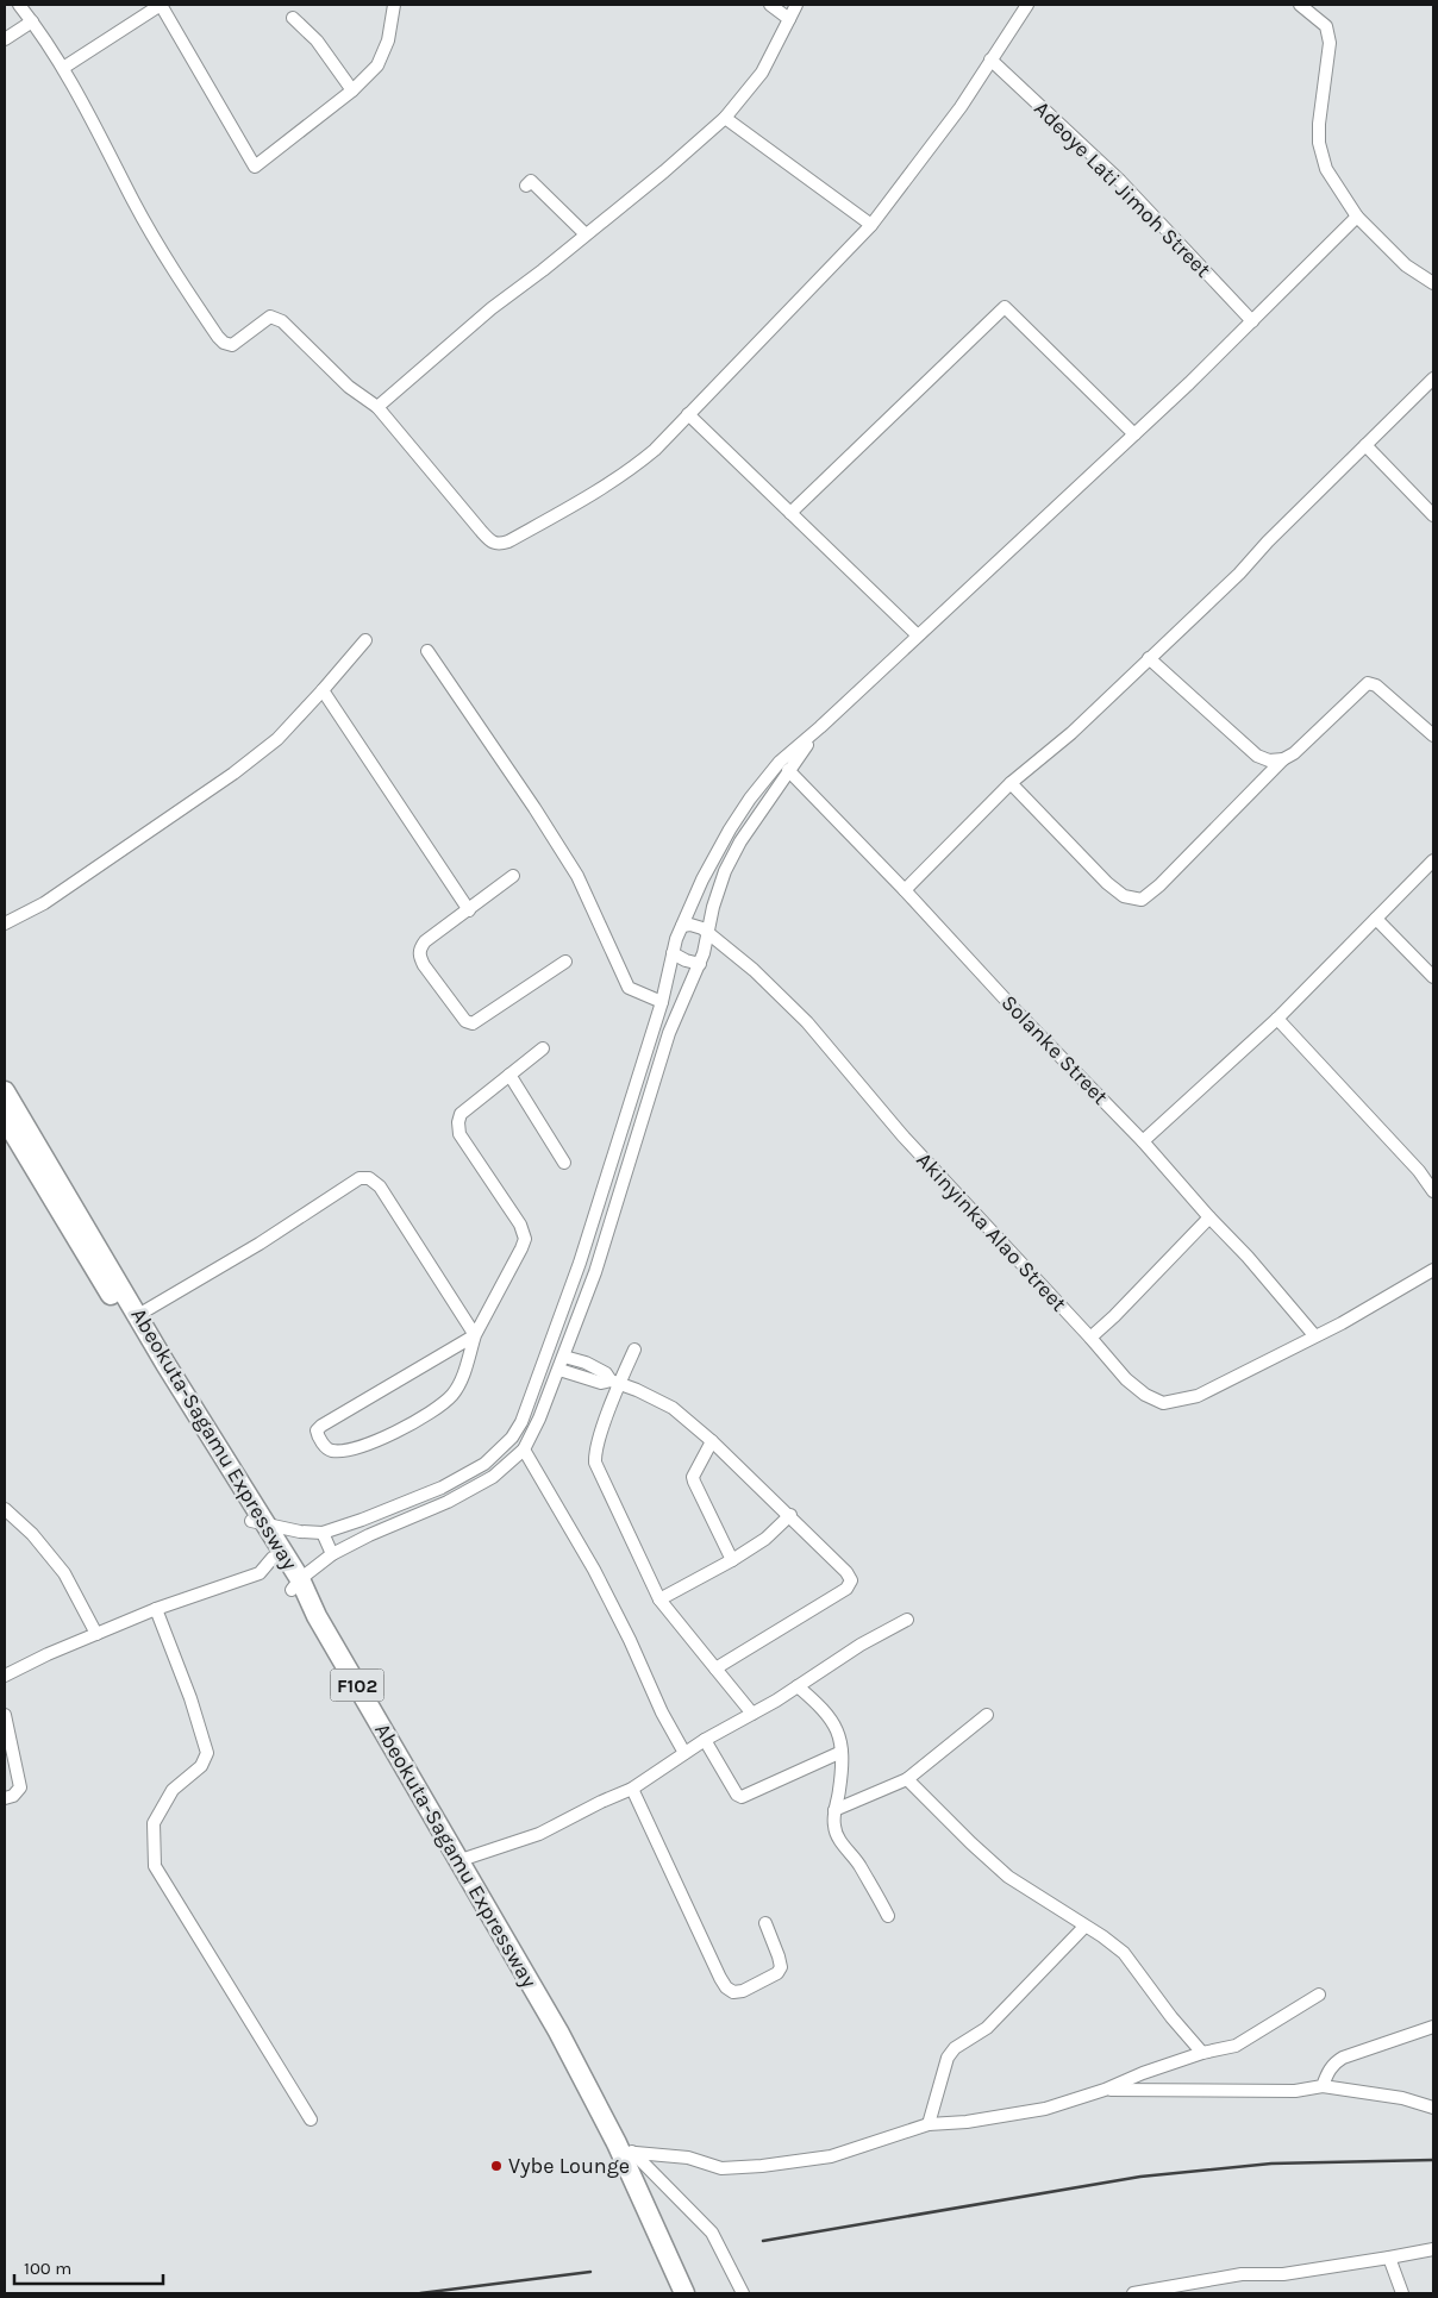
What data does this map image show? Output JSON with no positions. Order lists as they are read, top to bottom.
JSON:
{
  "streets": {
    "highway": ["Abeokuta-Sagamu Expressway", "F102"],
    "street": ["Adeoye Lati Jimoh Street", "Solanke Street", "Akinyinka Alao Street"]
  },
  "crossings": [
    ["Solanke Street", "Akinyinka Alao Street"]
  ],
  "places": ["Vybe Lounge"],
  "scale_bar": "100 m"
}
